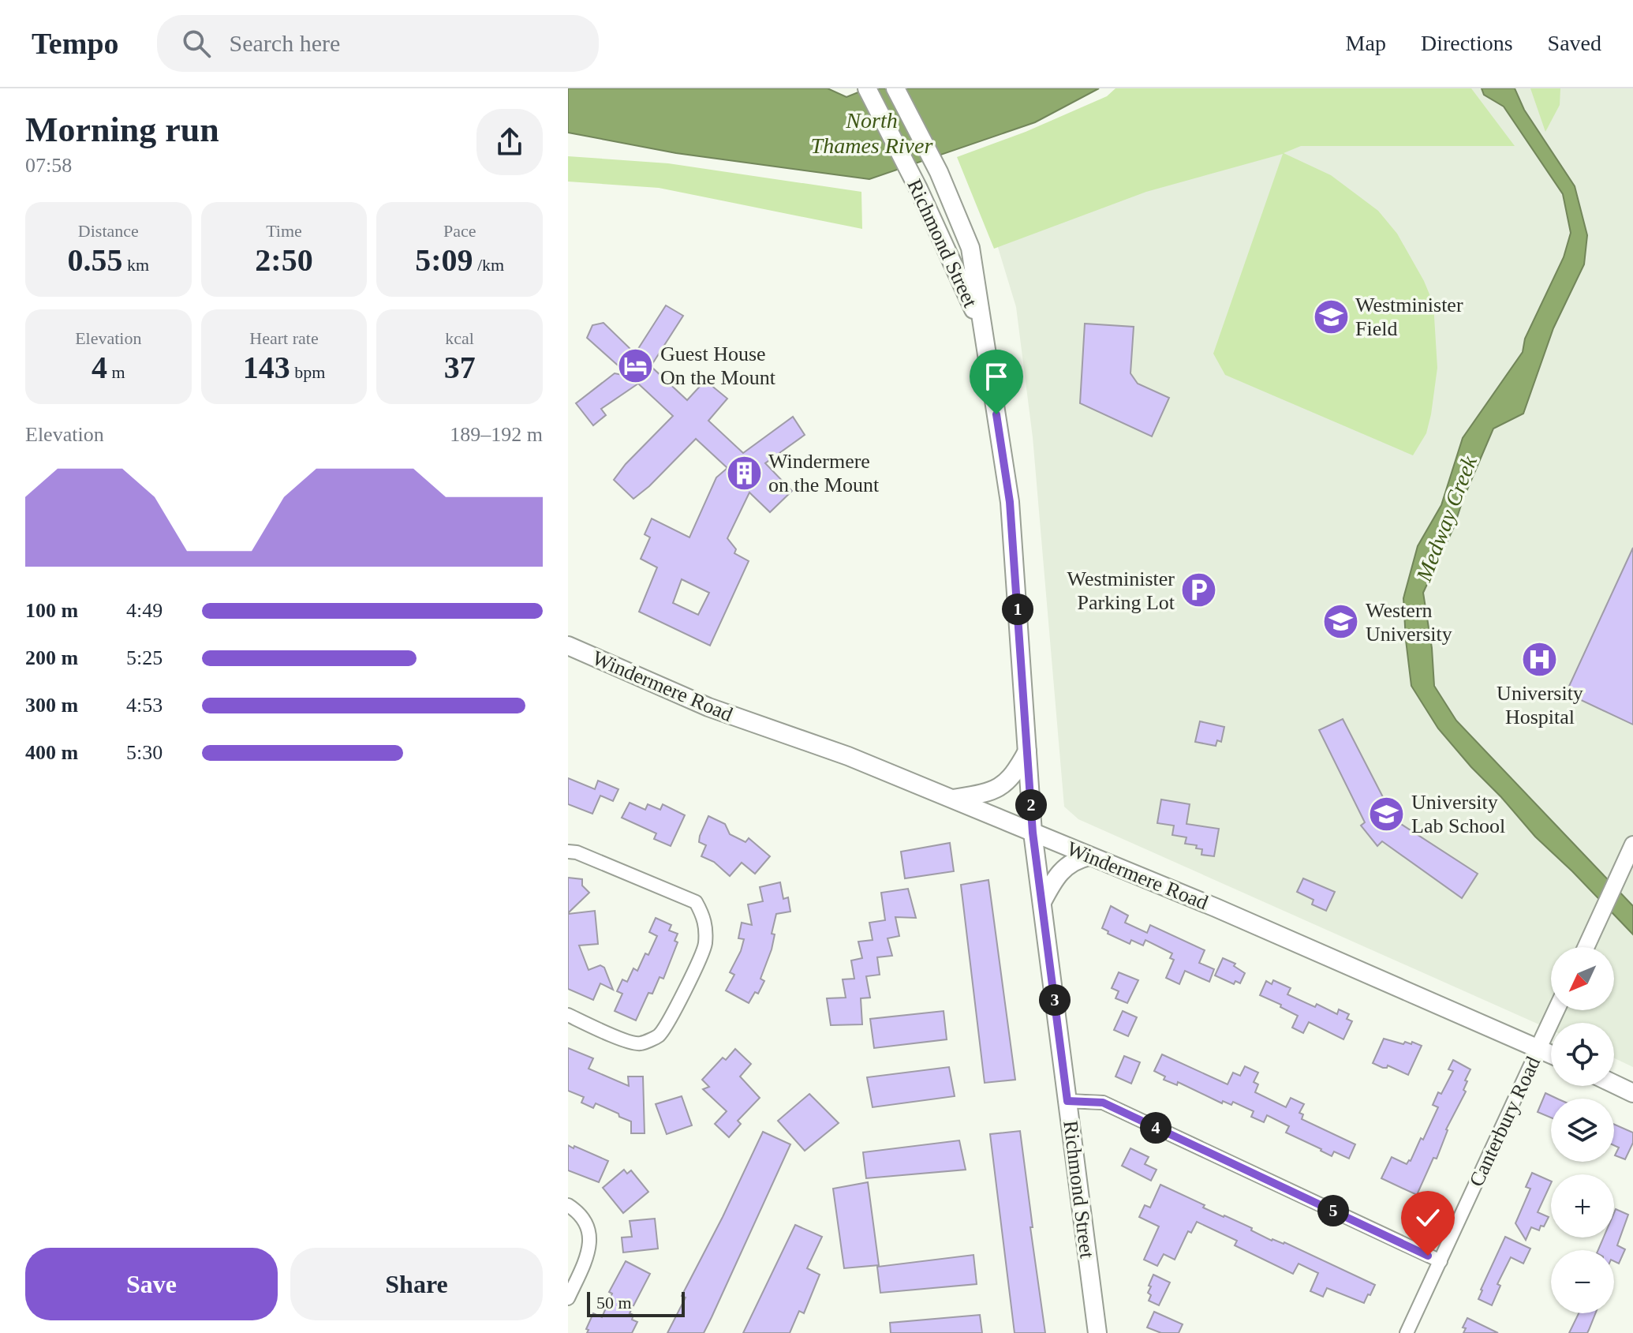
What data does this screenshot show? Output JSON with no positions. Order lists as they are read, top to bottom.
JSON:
{
  "streets": {
    "main road": ["Richmond Street", "Windermere Road"],
    "street": ["Canterbury Road"]
  },
  "crossings": [
    ["Richmond Street", "Windermere Road"],
    ["Windermere Road", "Canterbury Road"]
  ],
  "water": ["North Thames River", "Medway Creek"],
  "places": {
    "school or university": ["Westminister Field", "Western University", "University Lab School"],
    "hotel": ["Guest House On the Mount"],
    "building": ["Windermere on the Mount"],
    "parking": ["Westminister Parking Lot"],
    "hospital": ["University Hospital"]
  },
  "scale_bar": "50 m",
  "north": "bottom left",
  "page": {
    "header": "Tempo",
    "search": "Search here",
    "nav": ["Map", "Directions", "Saved"],
    "heading": ["Morning run", "07:58"],
    "stats": [
      ["Distance", "0.55 km"],
      ["Time", "2:50"],
      ["Pace", "5:09 /km"],
      ["Elevation", "4 m"],
      ["Heart rate", "143 bpm"],
      ["kcal", "37"]
    ],
    "chart": ["Elevation", "189–192 m"],
    "list": [
      {
        "name": "100 m",
        "note": "4:49"
      },
      {
        "name": "200 m",
        "note": "5:25"
      },
      {
        "name": "300 m",
        "note": "4:53"
      },
      {
        "name": "400 m",
        "note": "5:30"
      }
    ],
    "pins": [
      "1",
      "2",
      "3",
      "4",
      "5"
    ],
    "map_buttons": ["+", "−"],
    "buttons": ["Save", "Share"],
    "scale": "50 m"
  }
}
